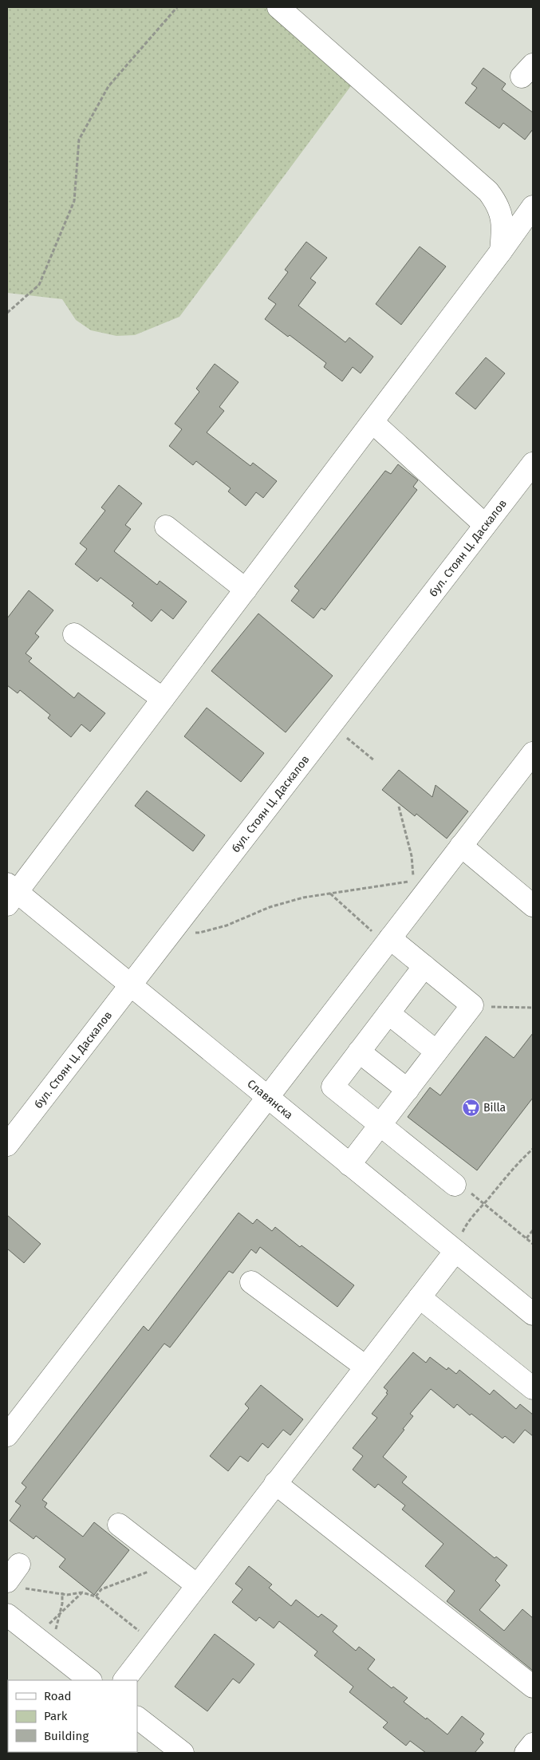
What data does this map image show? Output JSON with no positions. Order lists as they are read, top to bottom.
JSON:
{
  "streets": {
    "street": ["бул. Стоян Ц. Даскалов", "Славянска"]
  },
  "crossings": [
    ["бул. Стоян Ц. Даскалов", "Славянска"]
  ],
  "places": {
    "supermarket": ["Billa"]
  },
  "legend": ["Road", "Park", "Building"]
}
